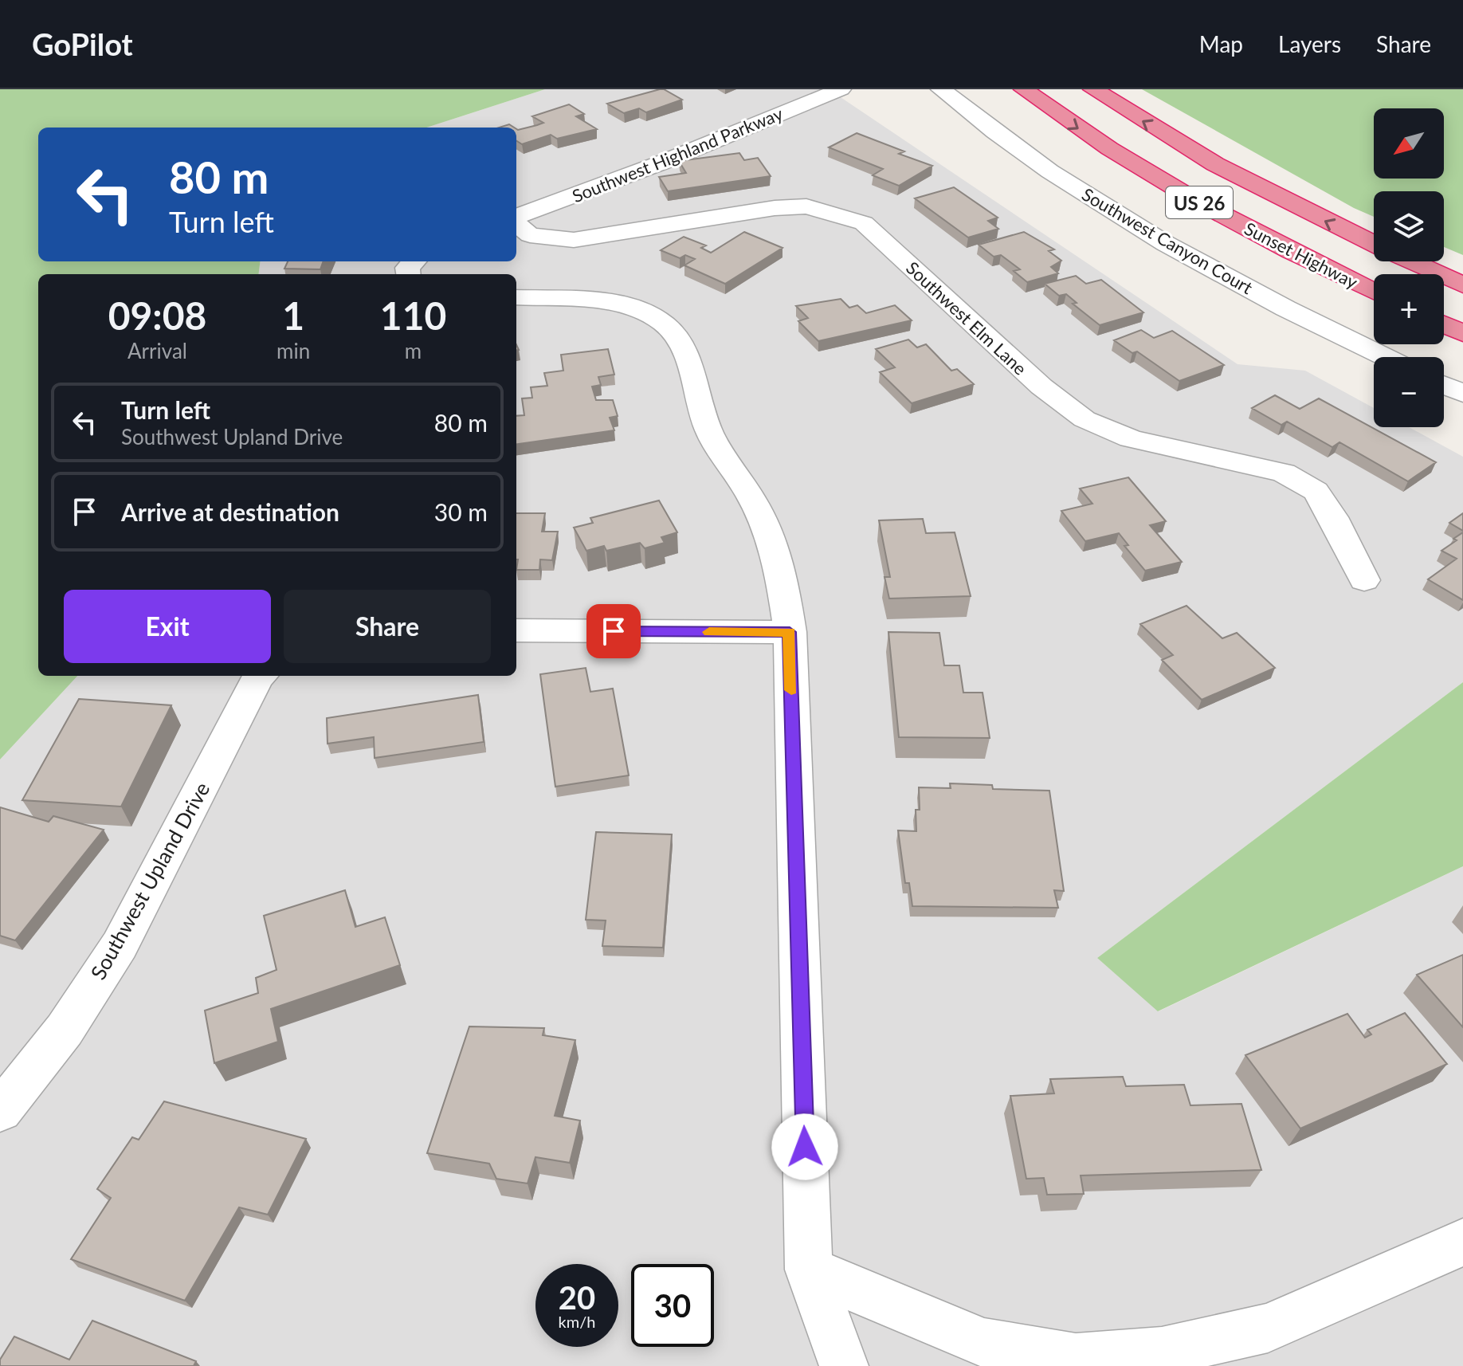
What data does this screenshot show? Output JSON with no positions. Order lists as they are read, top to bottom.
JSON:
{
  "streets": {
    "highway": ["US 26", "Sunset Highway"],
    "street": [
      "Southwest Highland Parkway",
      "Southwest Canyon Court",
      "Southwest Elm Lane",
      "Southwest Upland Drive"
    ]
  },
  "north": "bottom left",
  "page": {
    "header": "GoPilot",
    "nav": ["Map", "Layers", "Share"],
    "map_buttons": ["+", "−"],
    "turn": ["80 m", "Turn left"],
    "eta": [
      "09:08",
      "Arrival",
      "1",
      "min",
      "110",
      "m"
    ],
    "list": [
      {
        "name": "Turn left",
        "note": "Southwest Upland Drive",
        "value": "80 m"
      },
      {
        "name": "Arrive at destination",
        "value": "30 m"
      }
    ],
    "buttons": ["Exit", "Share"],
    "speed": "20 km/h",
    "limit": "30"
  }
}
